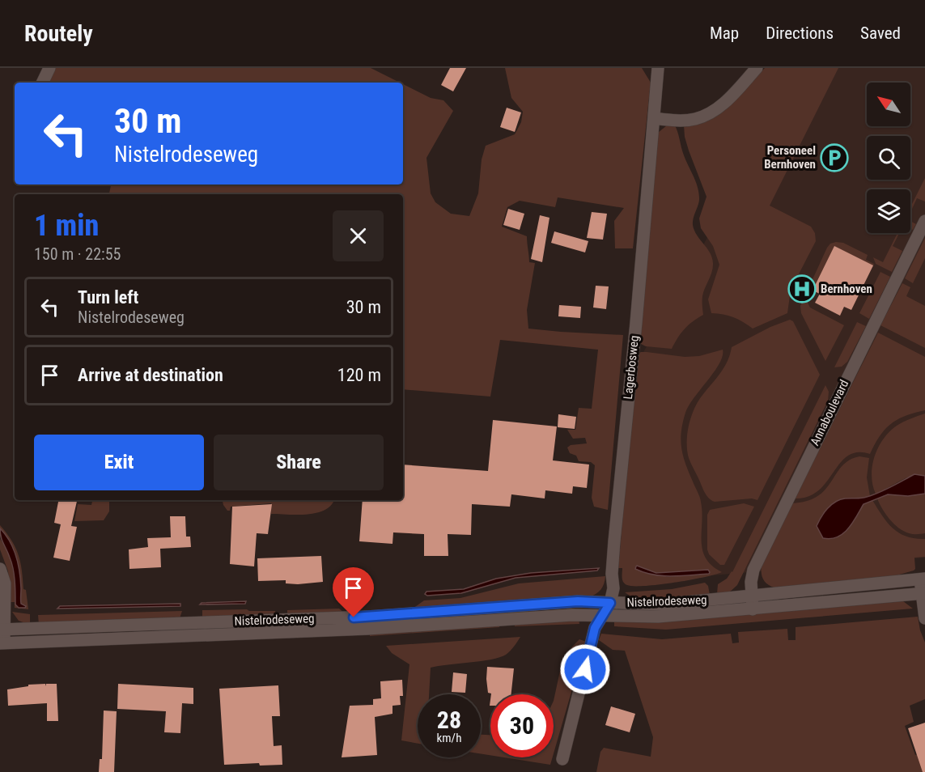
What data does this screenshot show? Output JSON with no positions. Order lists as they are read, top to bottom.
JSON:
{
  "streets": {
    "street": ["Lagerbosweg", "Annaboulevard", "Nistelrodeseweg"]
  },
  "crossings": [
    ["Lagerbosweg", "Nistelrodeseweg"],
    ["Annaboulevard", "Nistelrodeseweg"]
  ],
  "places": {
    "parking": ["Personeel Bernhoven"],
    "hospital": ["Bernhoven"]
  },
  "north": "top left",
  "page": {
    "header": "Routely",
    "nav": ["Map", "Directions", "Saved"],
    "turn": ["30 m", "Nistelrodeseweg"],
    "heading": ["1 min", "150 m · 22:55"],
    "list": [
      {
        "name": "Turn left",
        "note": "Nistelrodeseweg",
        "value": "30 m"
      },
      {
        "name": "Arrive at destination",
        "value": "120 m"
      }
    ],
    "buttons": ["Exit", "Share"],
    "speed": "28 km/h",
    "limit": "30"
  }
}
